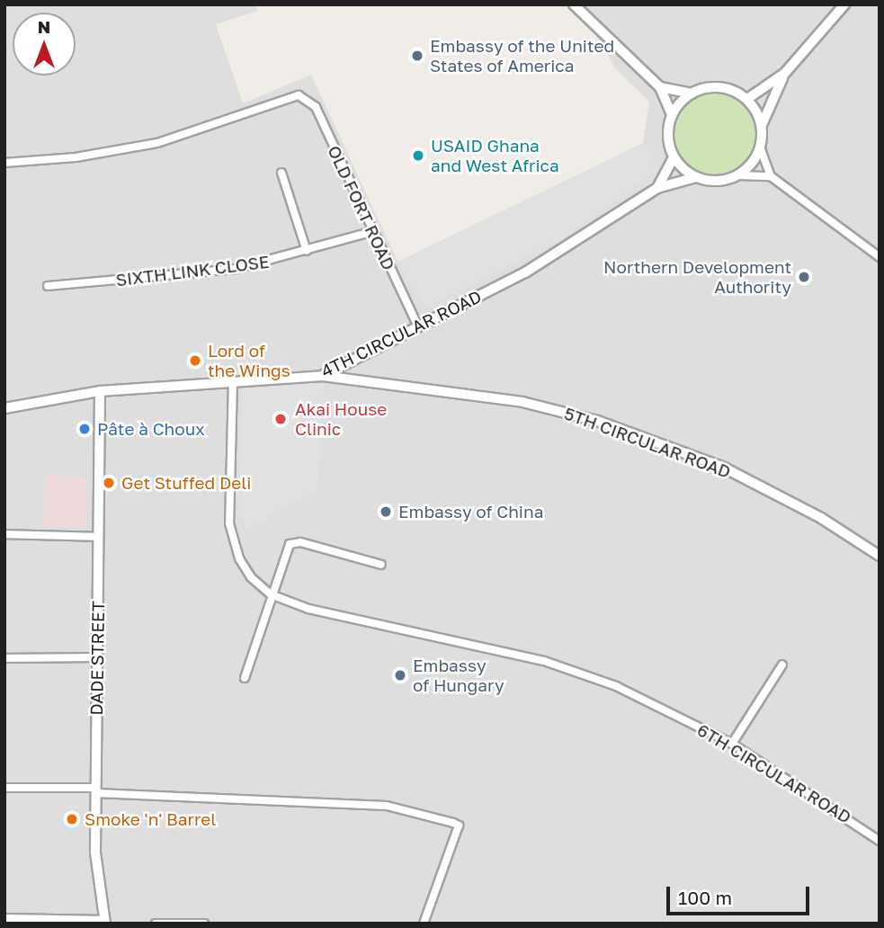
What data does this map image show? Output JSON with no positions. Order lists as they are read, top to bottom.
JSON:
{
  "streets": {
    "street": [
      "OLD FORT ROAD",
      "SIXTH LINK CLOSE",
      "4TH CIRCULAR ROAD",
      "5TH CIRCULAR ROAD",
      "DADE STREET",
      "6TH CIRCULAR ROAD"
    ]
  },
  "crossings": [
    ["OLD FORT ROAD", "SIXTH LINK CLOSE"],
    ["OLD FORT ROAD", "4TH CIRCULAR ROAD"],
    ["4TH CIRCULAR ROAD", "5TH CIRCULAR ROAD"],
    ["4TH CIRCULAR ROAD", "DADE STREET"],
    ["4TH CIRCULAR ROAD", "6TH CIRCULAR ROAD"]
  ],
  "places": [
    "Embassy of the United States of America",
    "USAID Ghana and West Africa",
    "Northern Development Authority",
    "Lord of the Wings",
    "Akai House Clinic",
    "Pâte à Choux",
    "Get Stuffed Deli",
    "Embassy of China",
    "Embassy of Hungary",
    "Smoke 'n' Barrel"
  ],
  "scale_bar": "100 m",
  "north": "top"
}
